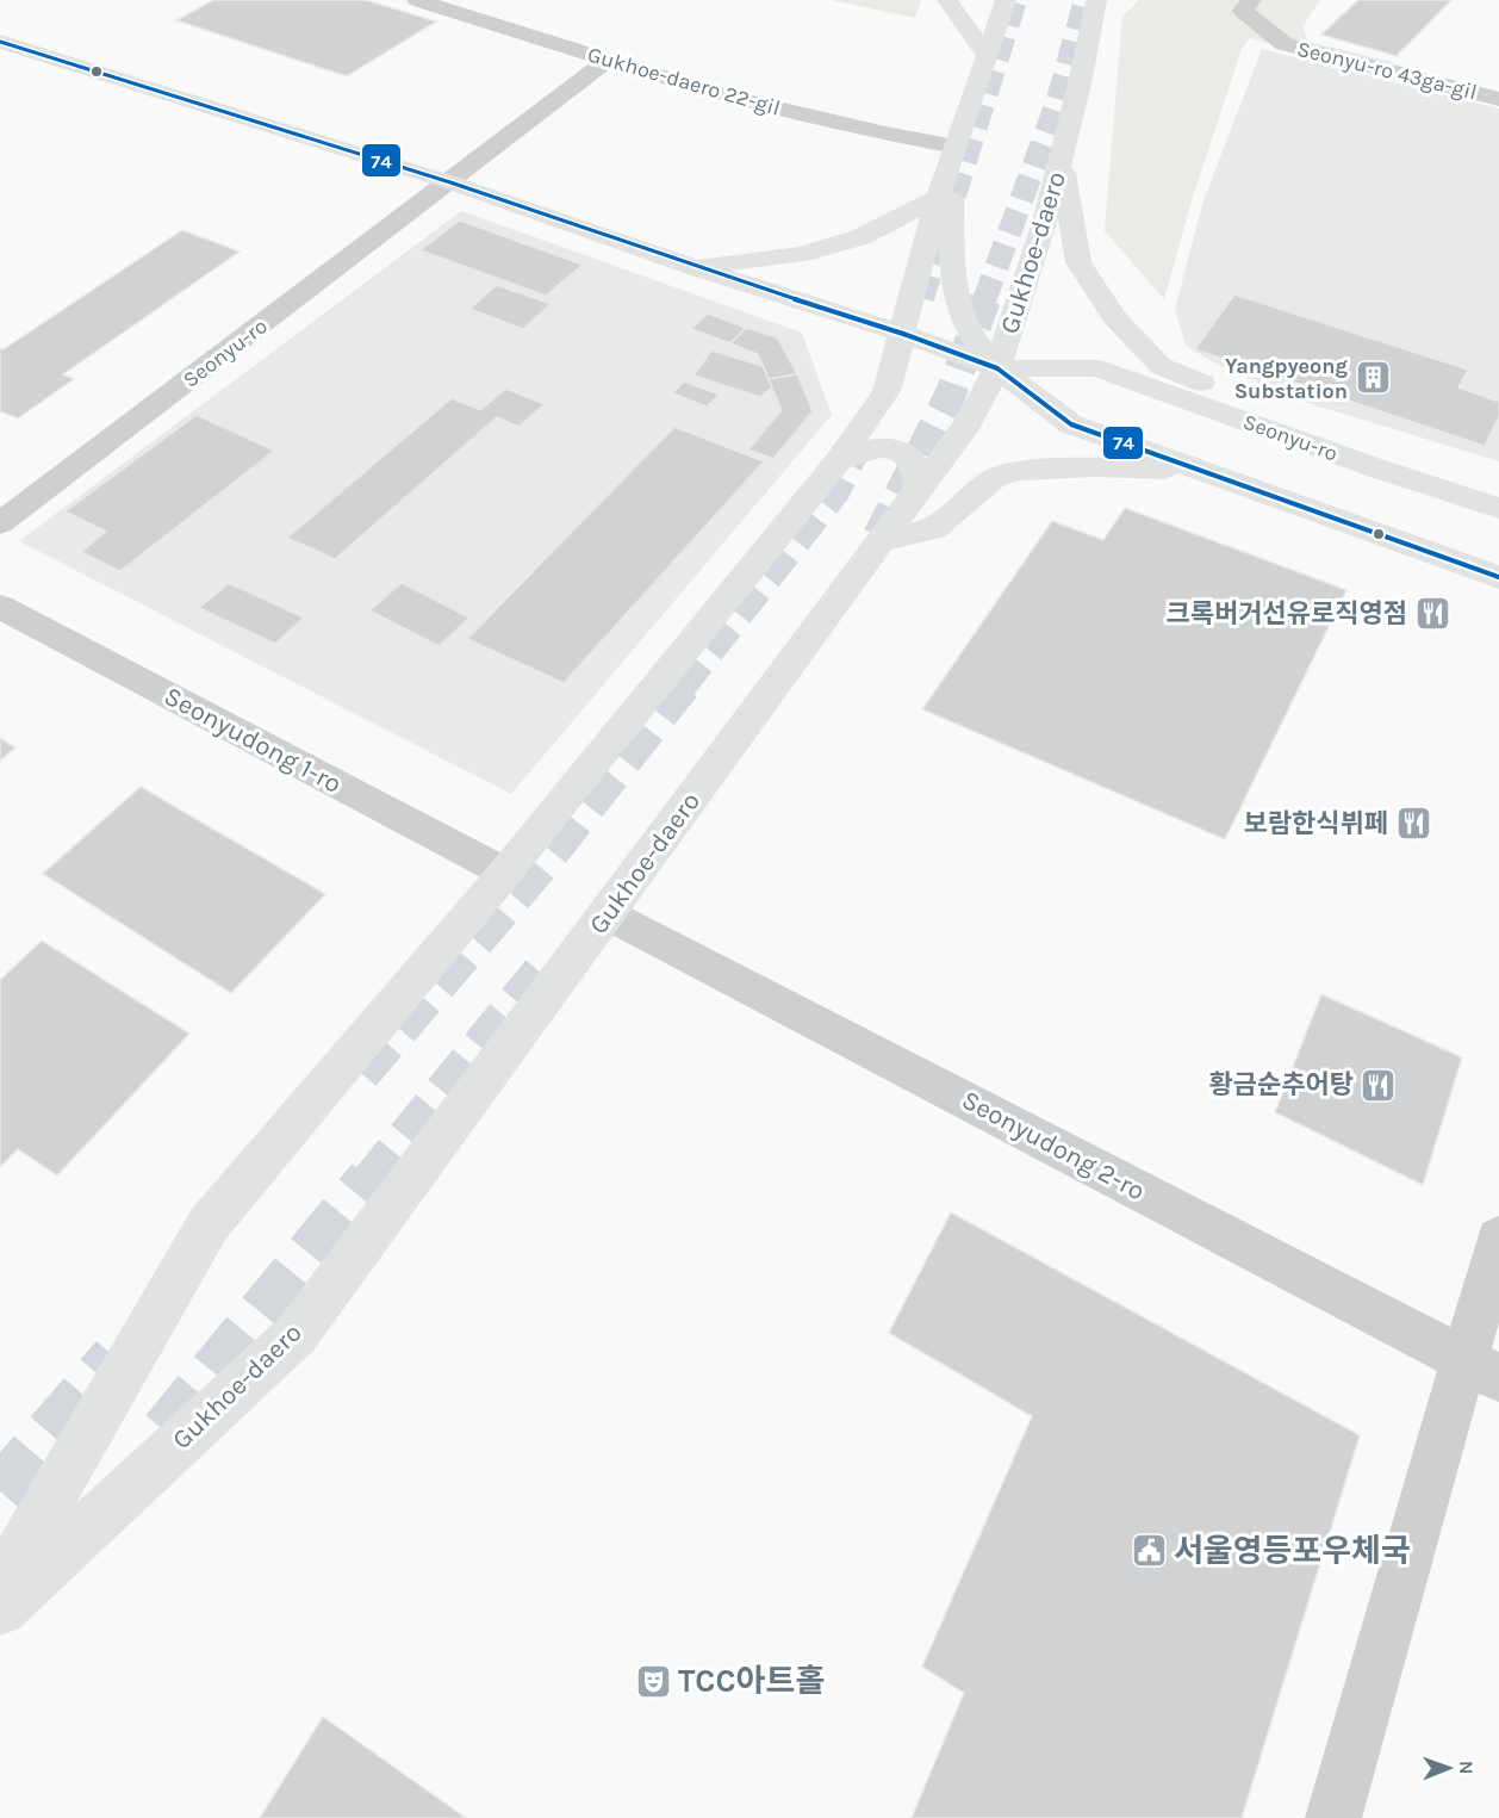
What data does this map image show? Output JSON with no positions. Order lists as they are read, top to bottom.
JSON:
{
  "streets": {
    "main road": ["Gukhoe-daero", "Seonyu-ro"],
    "street": [
      "Seonyu-ro 43ga-gil",
      "Gukhoe-daero 22-gil",
      "Seonyudong 1-ro",
      "Seonyudong 2-ro"
    ]
  },
  "crossings": [
    ["Gukhoe-daero", "Seonyu-ro"],
    ["Gukhoe-daero", "Seonyudong 2-ro"]
  ],
  "places": {
    "building": ["Yangpyeong Substation"],
    "restaurant": ["크록버거선유로직영점", "보람한식뷔페", "황금순추어탕"],
    "public building": ["서울영등포우체국"],
    "theatre": ["TCC아트홀"]
  },
  "lines": ["transit line 74"],
  "north": "right"
}
